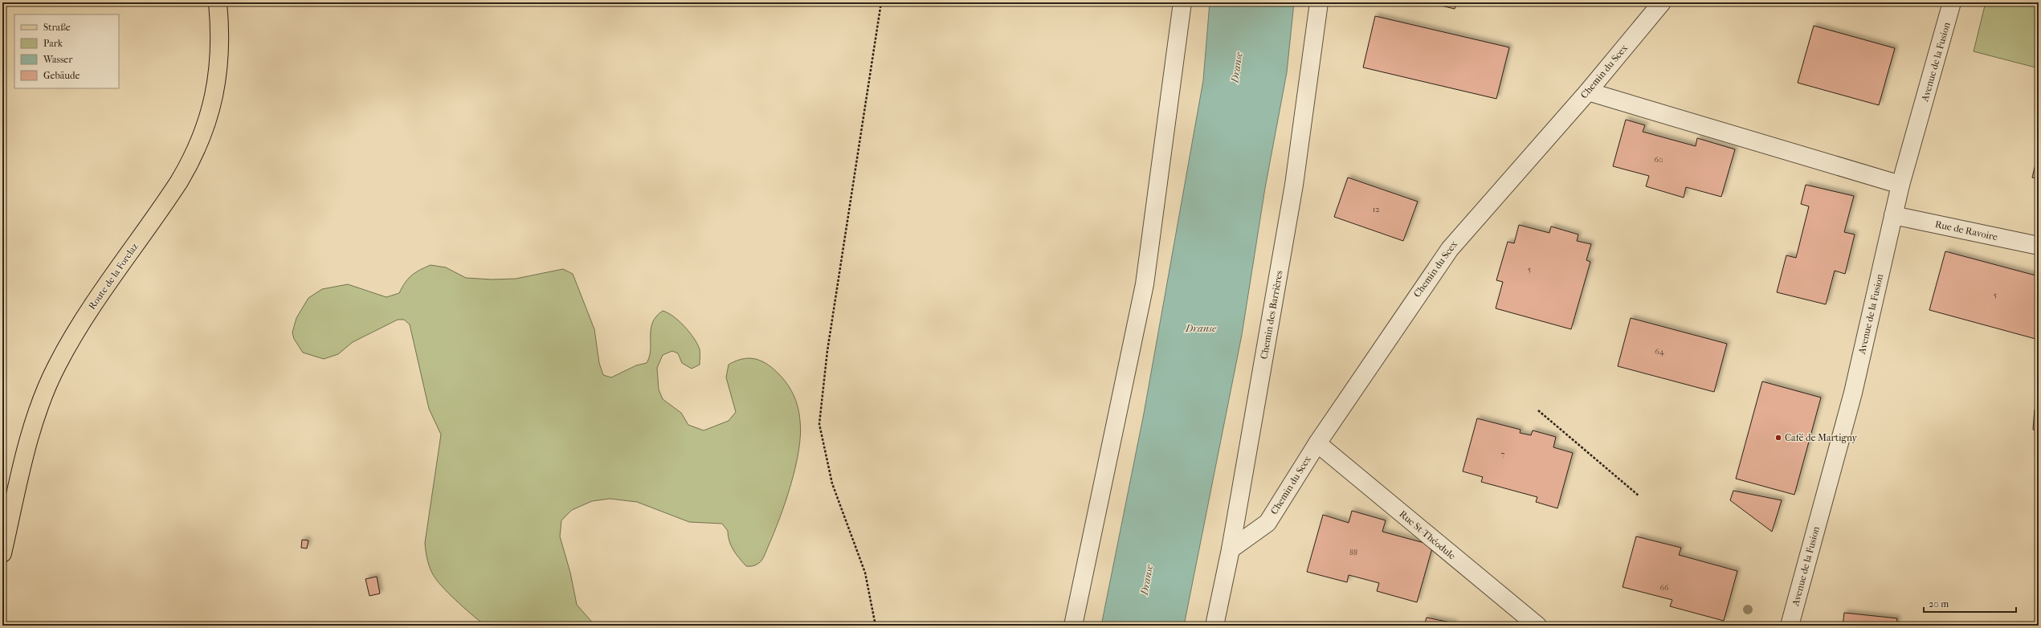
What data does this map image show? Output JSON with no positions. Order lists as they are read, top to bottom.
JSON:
{
  "streets": {
    "main road": ["Route de la Forclaz"],
    "street": [
      "Avenue de la Fusion",
      "Chemin du Scex",
      "Rue de Ravoire",
      "Chemin des Barrières",
      "Rue St-Théodule"
    ]
  },
  "crossings": [
    ["Avenue de la Fusion", "Rue de Ravoire"],
    ["Chemin du Scex", "Chemin des Barrières"],
    ["Chemin du Scex", "Rue St-Théodule"]
  ],
  "water": ["Dranse"],
  "places": ["Café de Martigny"],
  "house_numbers": [
    "60",
    "12",
    "5",
    "5",
    "64",
    "7",
    "88",
    "66"
  ],
  "legend": [
    "Straße",
    "Park",
    "Wasser",
    "Gebäude"
  ],
  "scale_bar": "20 m"
}
